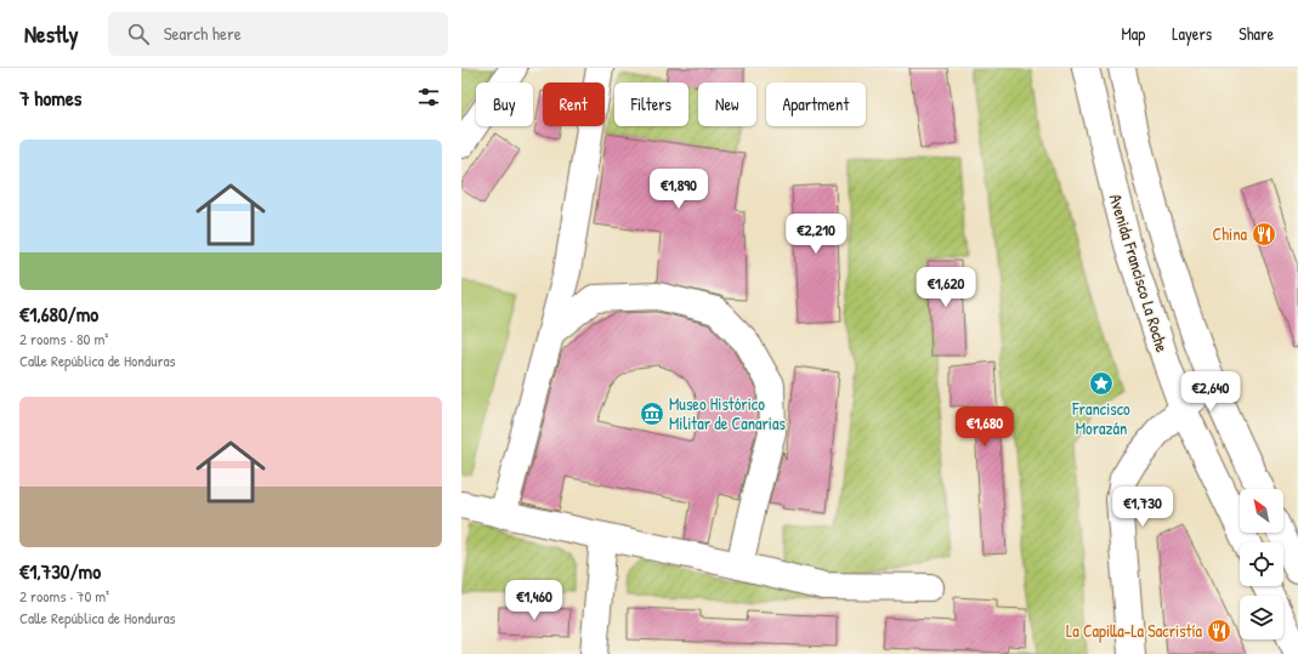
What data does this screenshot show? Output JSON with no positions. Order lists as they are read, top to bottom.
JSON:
{
  "streets": {
    "main road": ["Avenida Francisco La Roche"]
  },
  "places": {
    "restaurant": ["China", "La Capilla-La Sacristía"],
    "place": ["Francisco Morazán"],
    "museum": ["Museo Histórico Militar de Canarias"]
  },
  "north": "top left",
  "page": {
    "header": "Nestly",
    "search": "Search here",
    "nav": ["Map", "Layers", "Share"],
    "heading": "7 homes",
    "chip": [
      "Buy",
      "Rent",
      "Filters",
      "New",
      "Apartment"
    ],
    "list": [
      {
        "name": "€1,680/mo",
        "note": "2 rooms · 80 m² · Calle República de Honduras"
      },
      {
        "name": "€1,730/mo",
        "note": "2 rooms · 70 m² · Calle República de Honduras"
      }
    ],
    "price": [
      "€1,890",
      "€2,210",
      "€1,620",
      "€2,640",
      "€1,680",
      "€1,730",
      "€1,460"
    ]
  }
}
